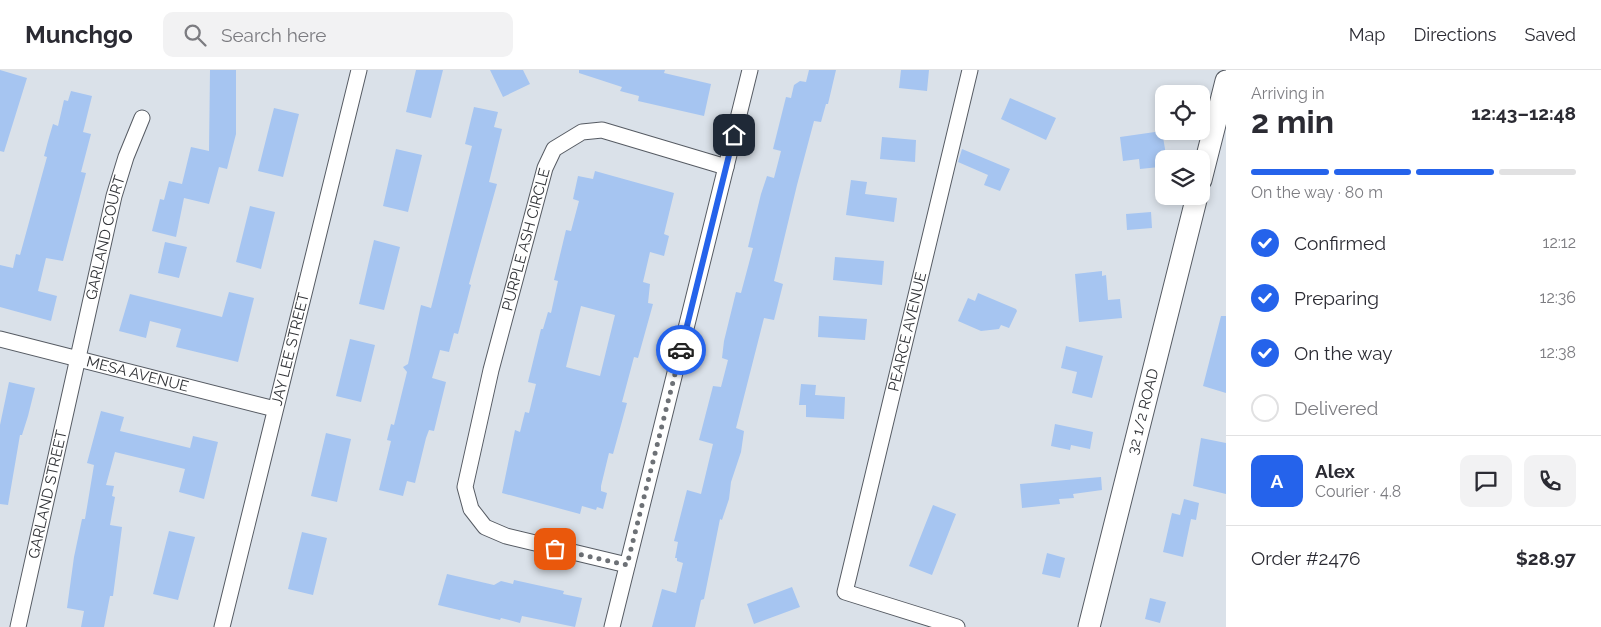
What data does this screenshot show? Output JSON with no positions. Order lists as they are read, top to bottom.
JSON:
{
  "streets": {
    "street": [
      "GARLAND COURT",
      "PURPLE ASH CIRCLE",
      "PEARCE AVENUE",
      "JAY LEE STREET",
      "MESA AVENUE",
      "32 1/2 ROAD",
      "GARLAND STREET"
    ]
  },
  "crossings": [
    ["GARLAND COURT", "MESA AVENUE"],
    ["GARLAND COURT", "GARLAND STREET"],
    ["JAY LEE STREET", "MESA AVENUE"],
    ["MESA AVENUE", "GARLAND STREET"]
  ],
  "page": {
    "header": "Munchgo",
    "search": "Search here",
    "nav": ["Map", "Directions", "Saved"],
    "heading": ["2 min", "Arriving in", "12:43–12:48"],
    "panel": [
      "Alex",
      "Courier · 4.8",
      "Order #2476",
      "$28.97"
    ],
    "bar": "On the way · 80 m",
    "list": [
      ["Confirmed", "12:12"],
      ["Preparing", "12:36"],
      ["On the way", "12:38"],
      "Delivered"
    ],
    "round": "A"
  }
}
